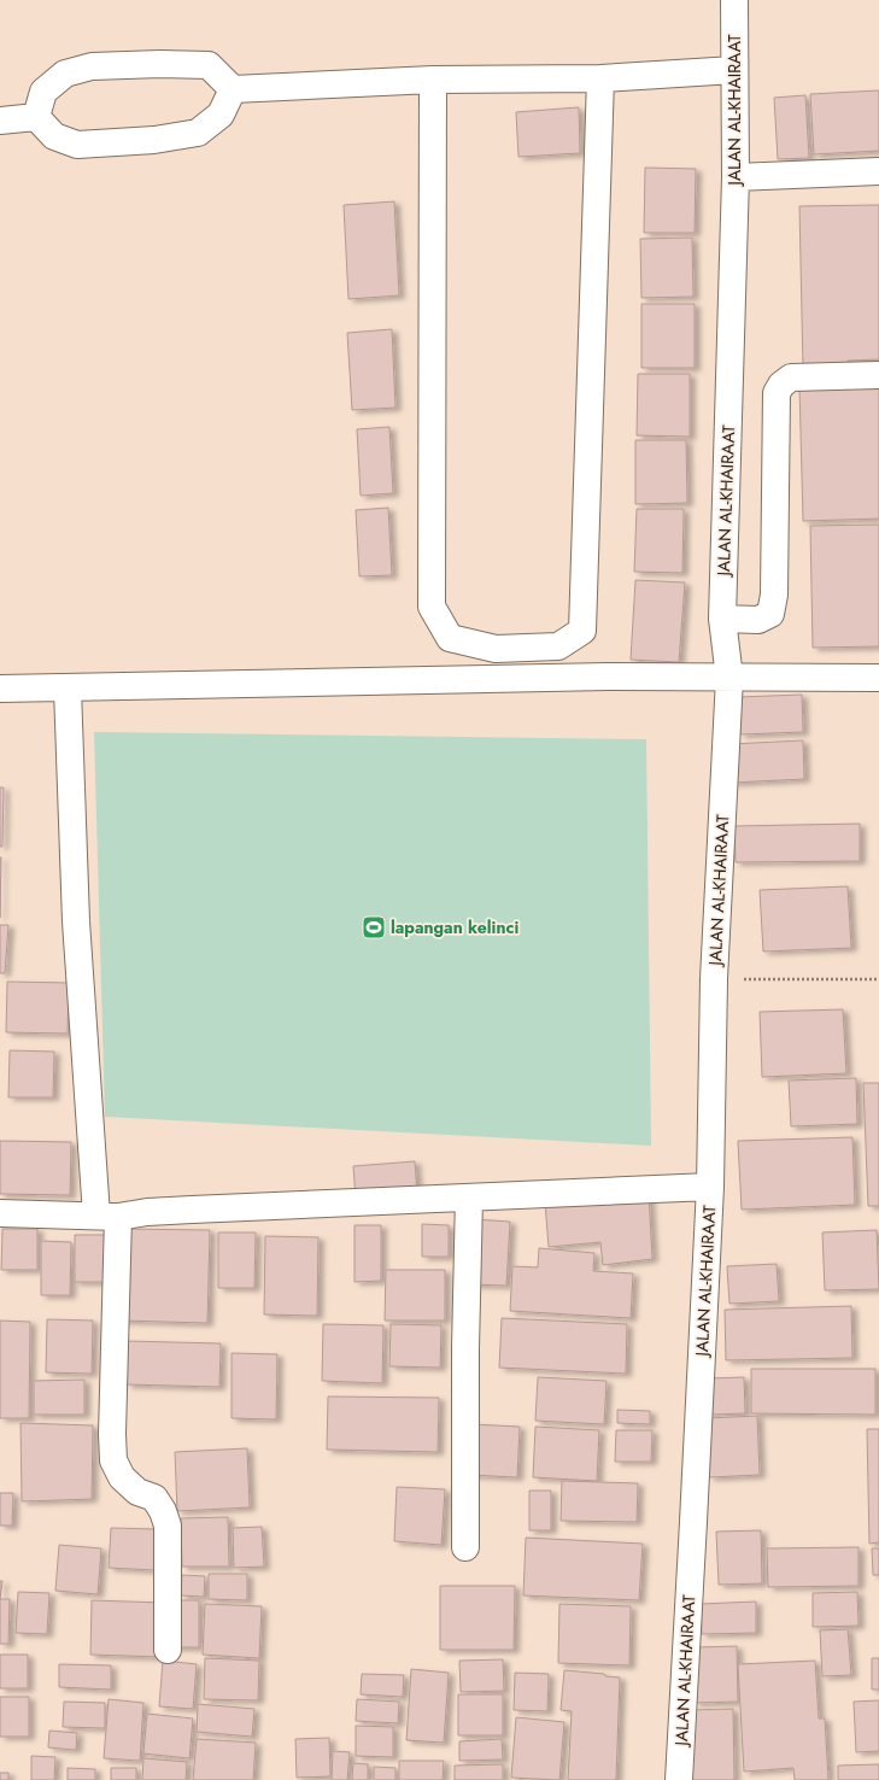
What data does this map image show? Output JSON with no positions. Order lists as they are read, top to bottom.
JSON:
{
  "streets": {
    "street": ["JALAN AL-KHAIRAAT"]
  },
  "places": {
    "sports": ["lapangan kelinci"]
  }
}
